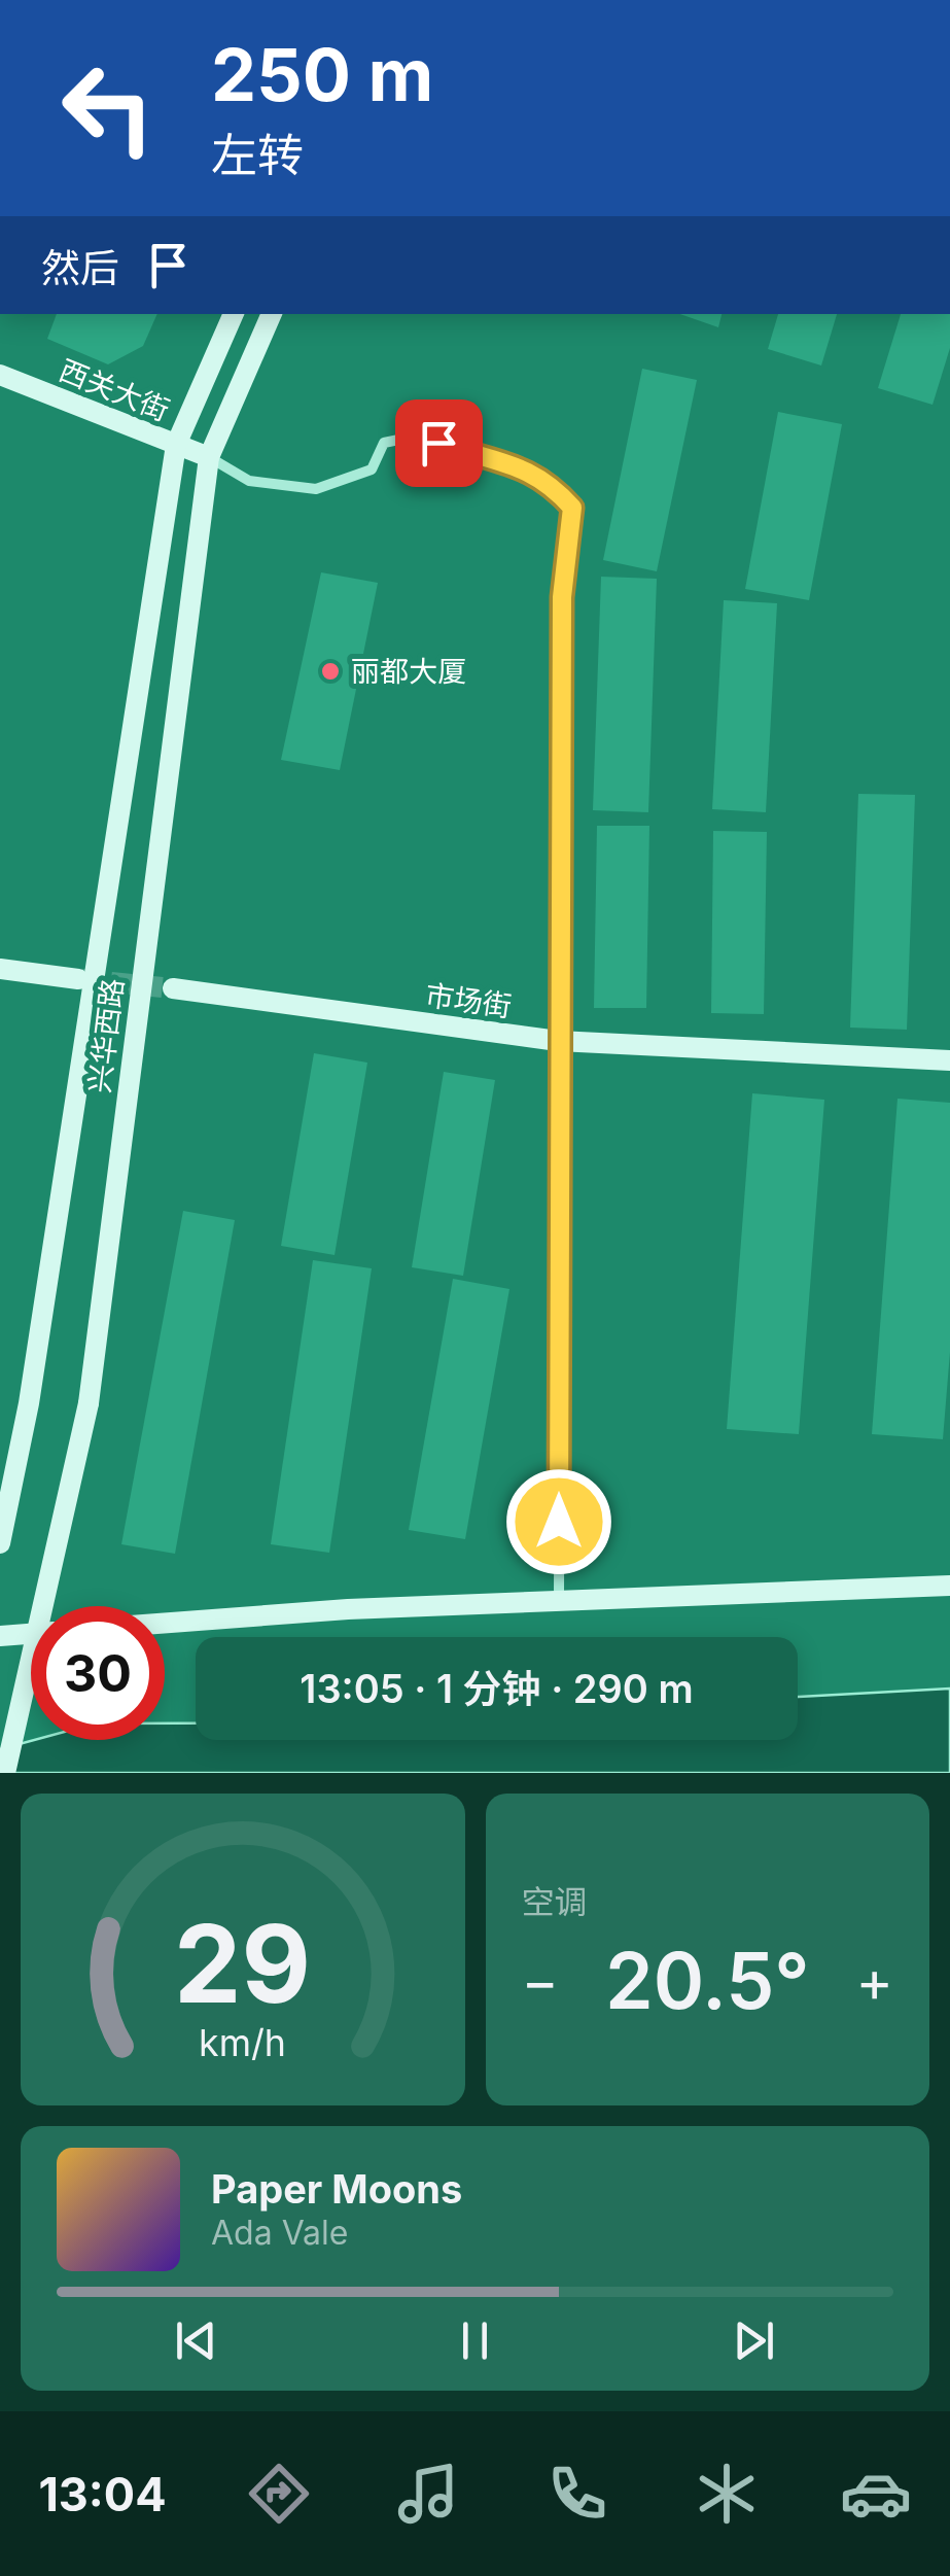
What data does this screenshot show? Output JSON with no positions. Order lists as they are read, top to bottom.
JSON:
{
  "streets": {
    "main road": ["西关大街", "市场街", "兴华西路"]
  },
  "crossings": [
    ["西关大街", "兴华西路"]
  ],
  "places": ["丽都大厦"],
  "page": {
    "turn": ["250 m", "左转"],
    "then": "然后",
    "limit": "30",
    "trip": "13:05 · 1 分钟 · 290 m",
    "tile": "空调",
    "heat": ["−", "20.5°", "+"],
    "song": ["Paper Moons", "Ada Vale"],
    "tabs": "13:04",
    "gauge": ["29", "km/h"]
  }
}
